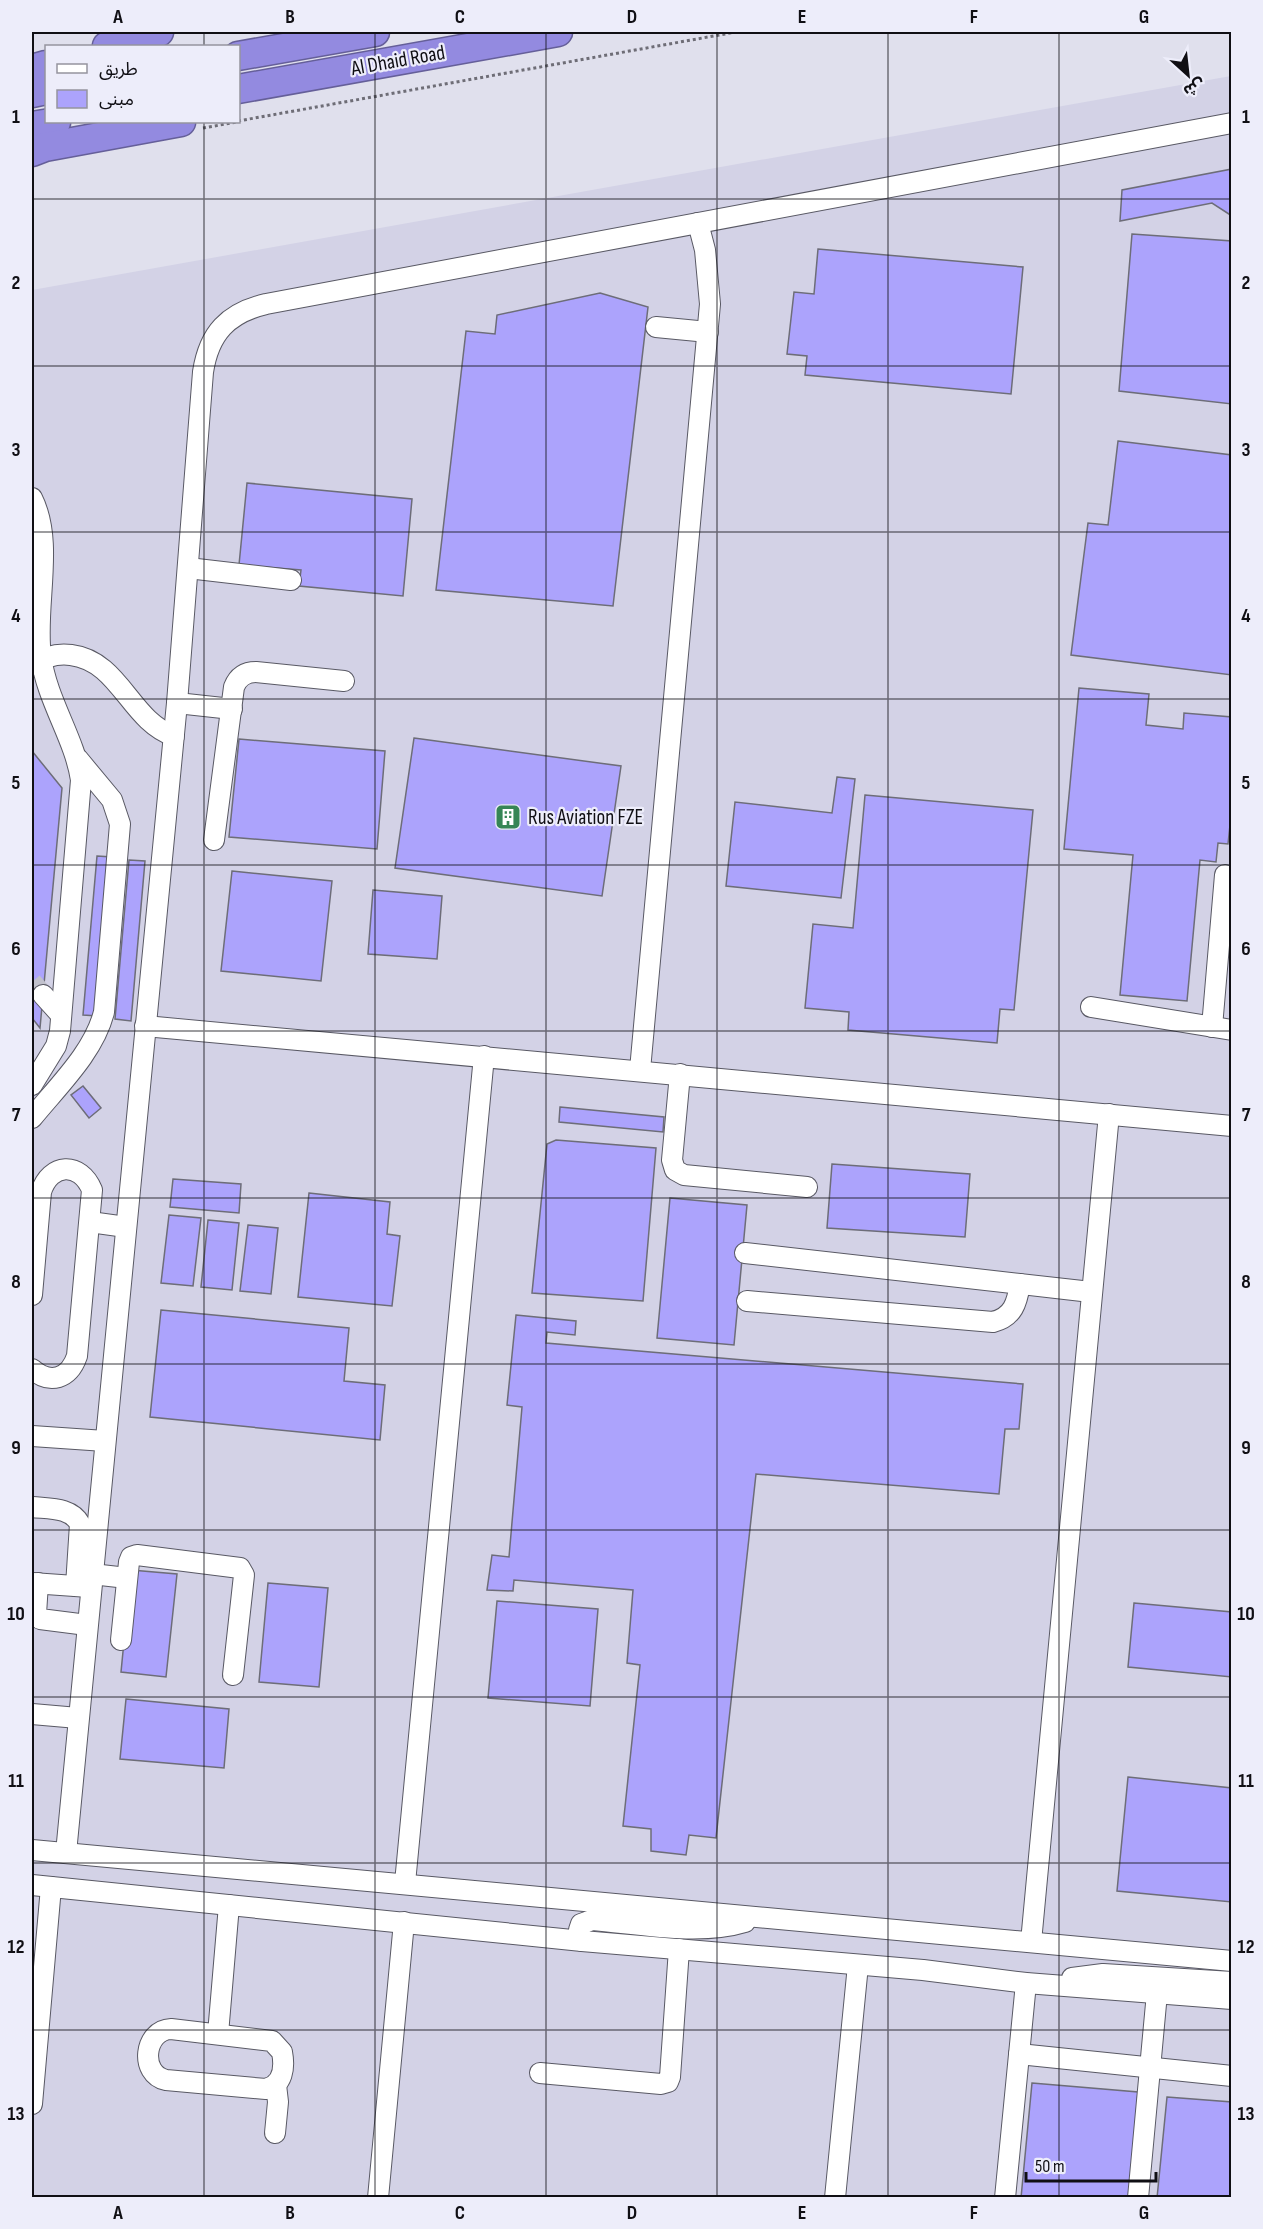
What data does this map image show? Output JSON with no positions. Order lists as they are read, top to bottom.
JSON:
{
  "streets": {
    "highway": ["Al Dhaid Road"]
  },
  "places": {
    "building": ["Rus Aviation FZE"]
  },
  "legend": ["طريق", "مبنى"],
  "scale_bar": "50 m",
  "north": "bottom right",
  "grid": {
    "columns": [
      "A",
      "B",
      "C",
      "D",
      "E",
      "F",
      "G"
    ],
    "rows": [
      "1",
      "2",
      "3",
      "4",
      "5",
      "6",
      "7",
      "8",
      "9",
      "10",
      "11",
      "12",
      "13"
    ]
  }
}
